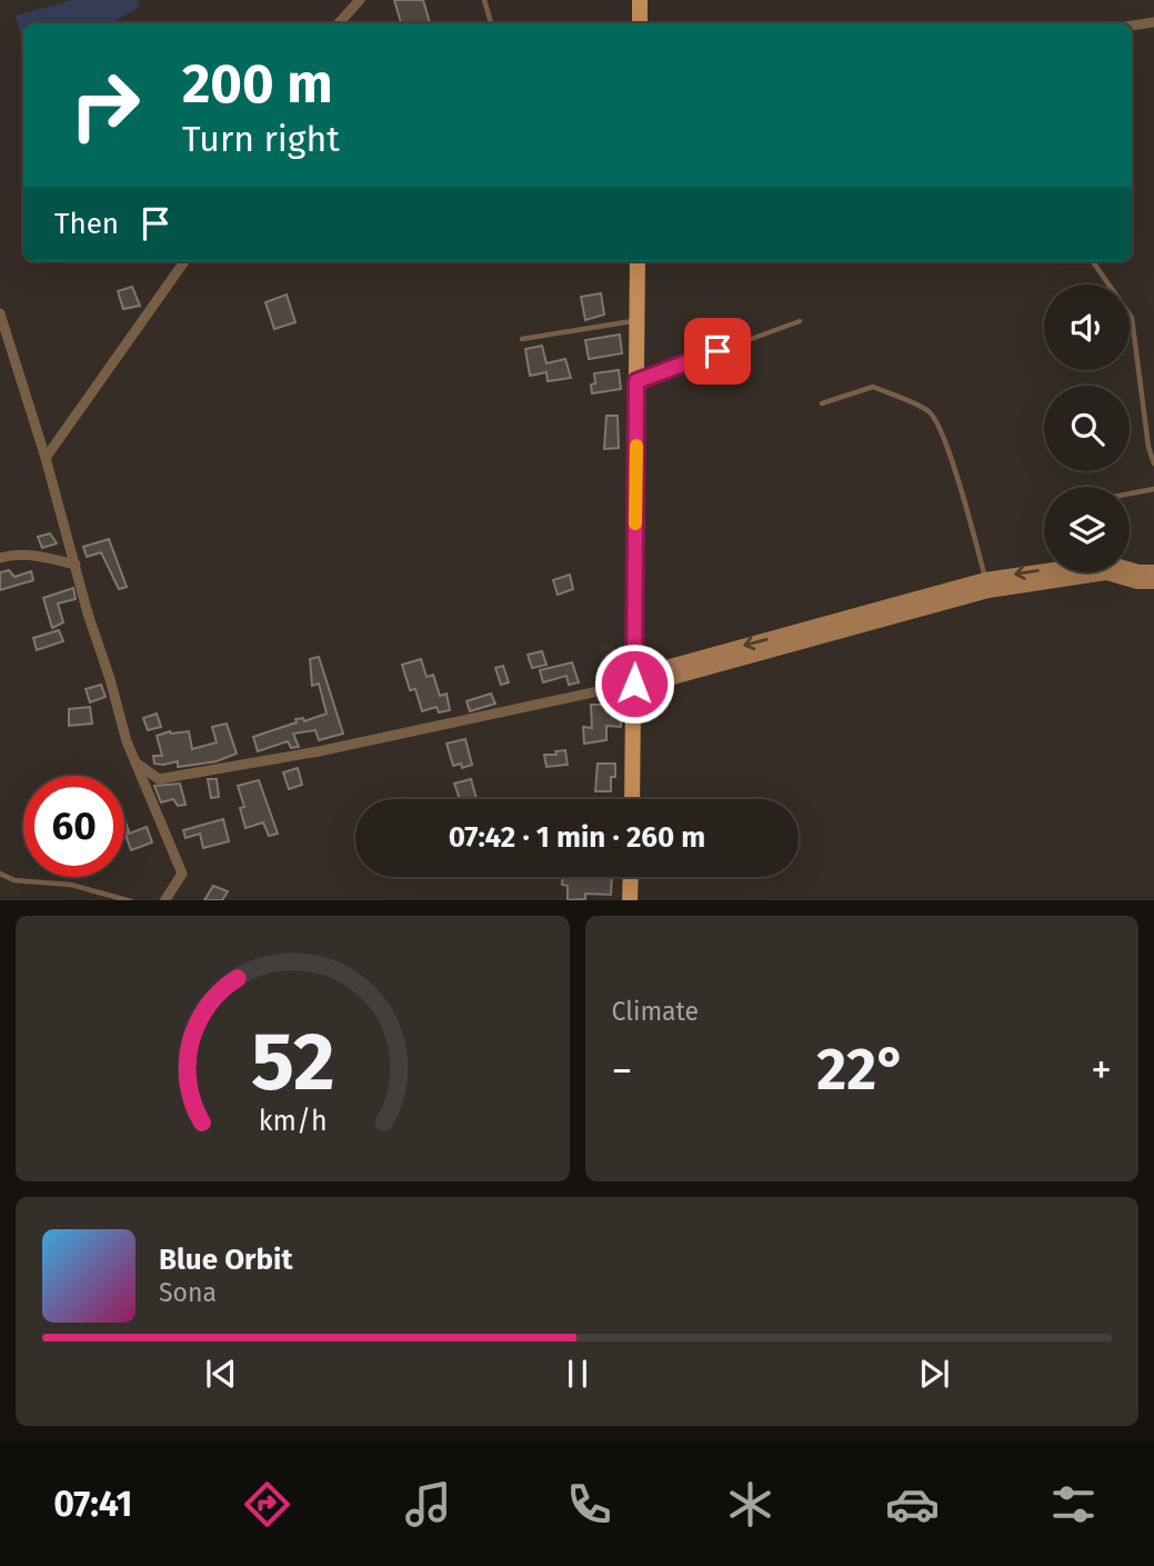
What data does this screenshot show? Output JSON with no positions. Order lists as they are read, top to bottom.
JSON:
{
  "page": {
    "turn": ["200 m", "Turn right"],
    "then": "Then",
    "limit": "60",
    "trip": "07:42 · 1 min · 260 m",
    "tile": "Climate",
    "heat": ["−", "22°", "+"],
    "song": ["Blue Orbit", "Sona"],
    "tabs": "07:41",
    "gauge": ["52", "km/h"]
  }
}
